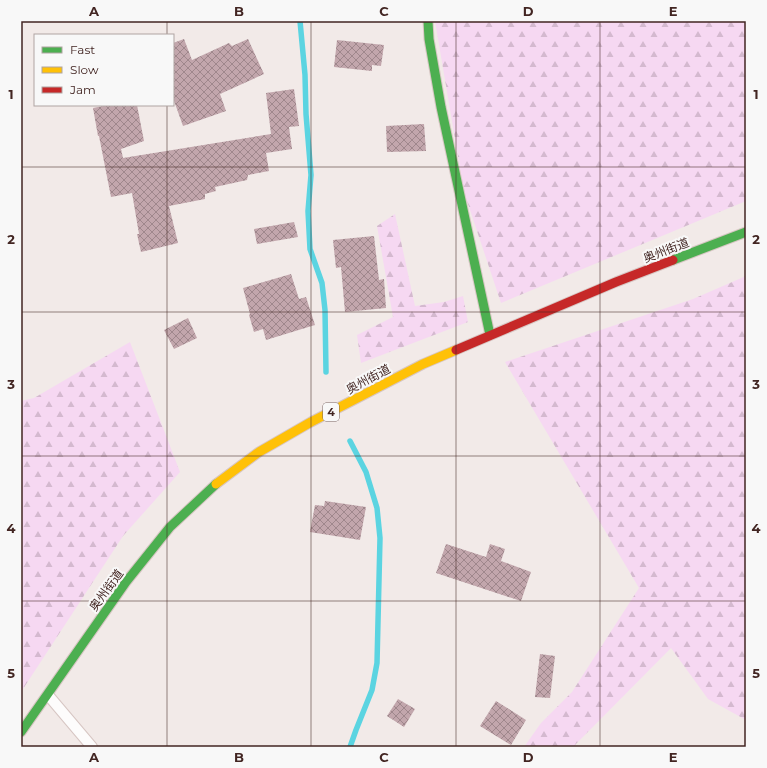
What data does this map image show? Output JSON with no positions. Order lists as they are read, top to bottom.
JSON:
{
  "streets": {
    "main road": ["奥州街道", "4"]
  },
  "legend": ["Fast", "Slow", "Jam"],
  "grid": {
    "columns": [
      "A",
      "B",
      "C",
      "D",
      "E"
    ],
    "rows": [
      "1",
      "2",
      "3",
      "4",
      "5"
    ]
  }
}
